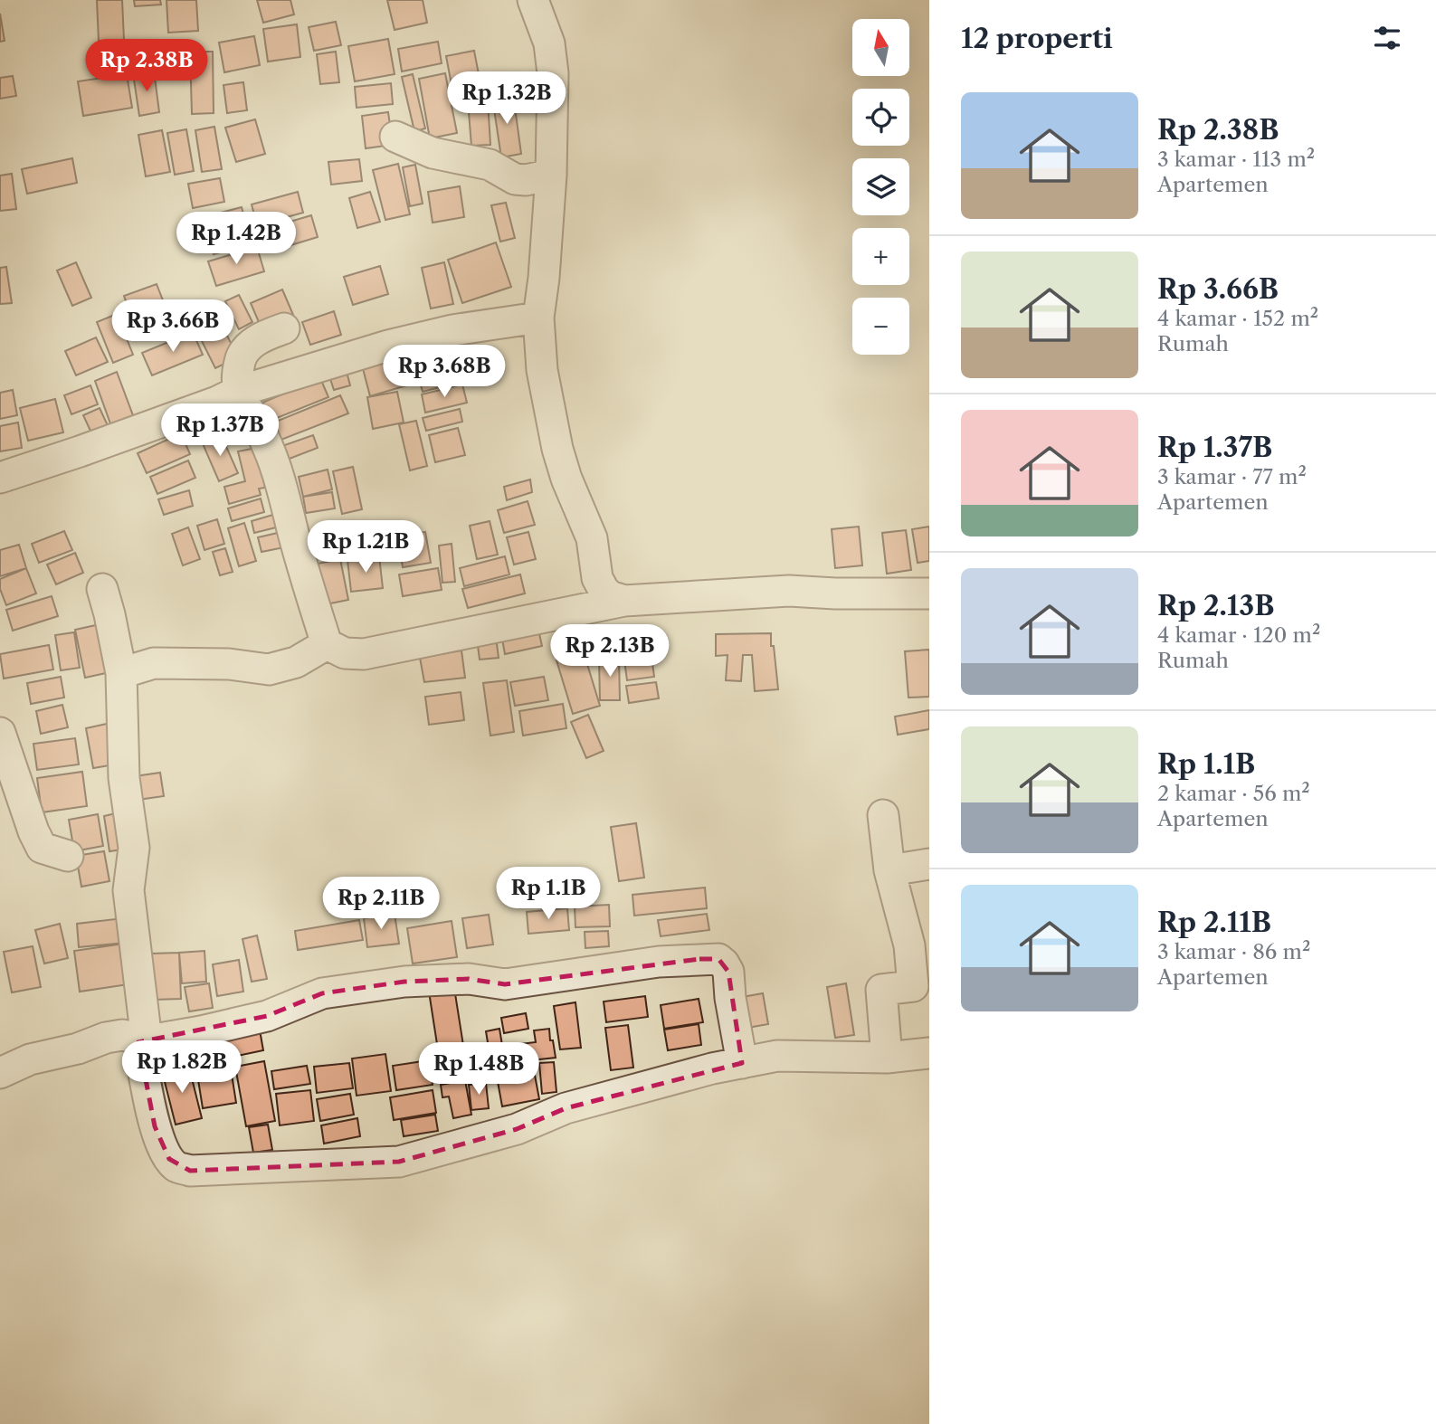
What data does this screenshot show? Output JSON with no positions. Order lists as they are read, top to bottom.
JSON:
{
  "north": "top",
  "page": {
    "heading": "12 properti",
    "map_buttons": ["+", "−"],
    "price": [
      "Rp 2.38B",
      "Rp 1.32B",
      "Rp 1.42B",
      "Rp 3.66B",
      "Rp 3.68B",
      "Rp 1.37B",
      "Rp 1.21B",
      "Rp 2.13B",
      "Rp 1.1B",
      "Rp 2.11B",
      "Rp 1.82B",
      "Rp 1.48B"
    ],
    "list": [
      {
        "name": "Rp 2.38B",
        "note": "3 kamar · 113 m² · Apartemen"
      },
      {
        "name": "Rp 3.66B",
        "note": "4 kamar · 152 m² · Rumah"
      },
      {
        "name": "Rp 1.37B",
        "note": "3 kamar · 77 m² · Apartemen"
      },
      {
        "name": "Rp 2.13B",
        "note": "4 kamar · 120 m² · Rumah"
      },
      {
        "name": "Rp 1.1B",
        "note": "2 kamar · 56 m² · Apartemen"
      },
      {
        "name": "Rp 2.11B",
        "note": "3 kamar · 86 m² · Apartemen"
      }
    ]
  }
}
